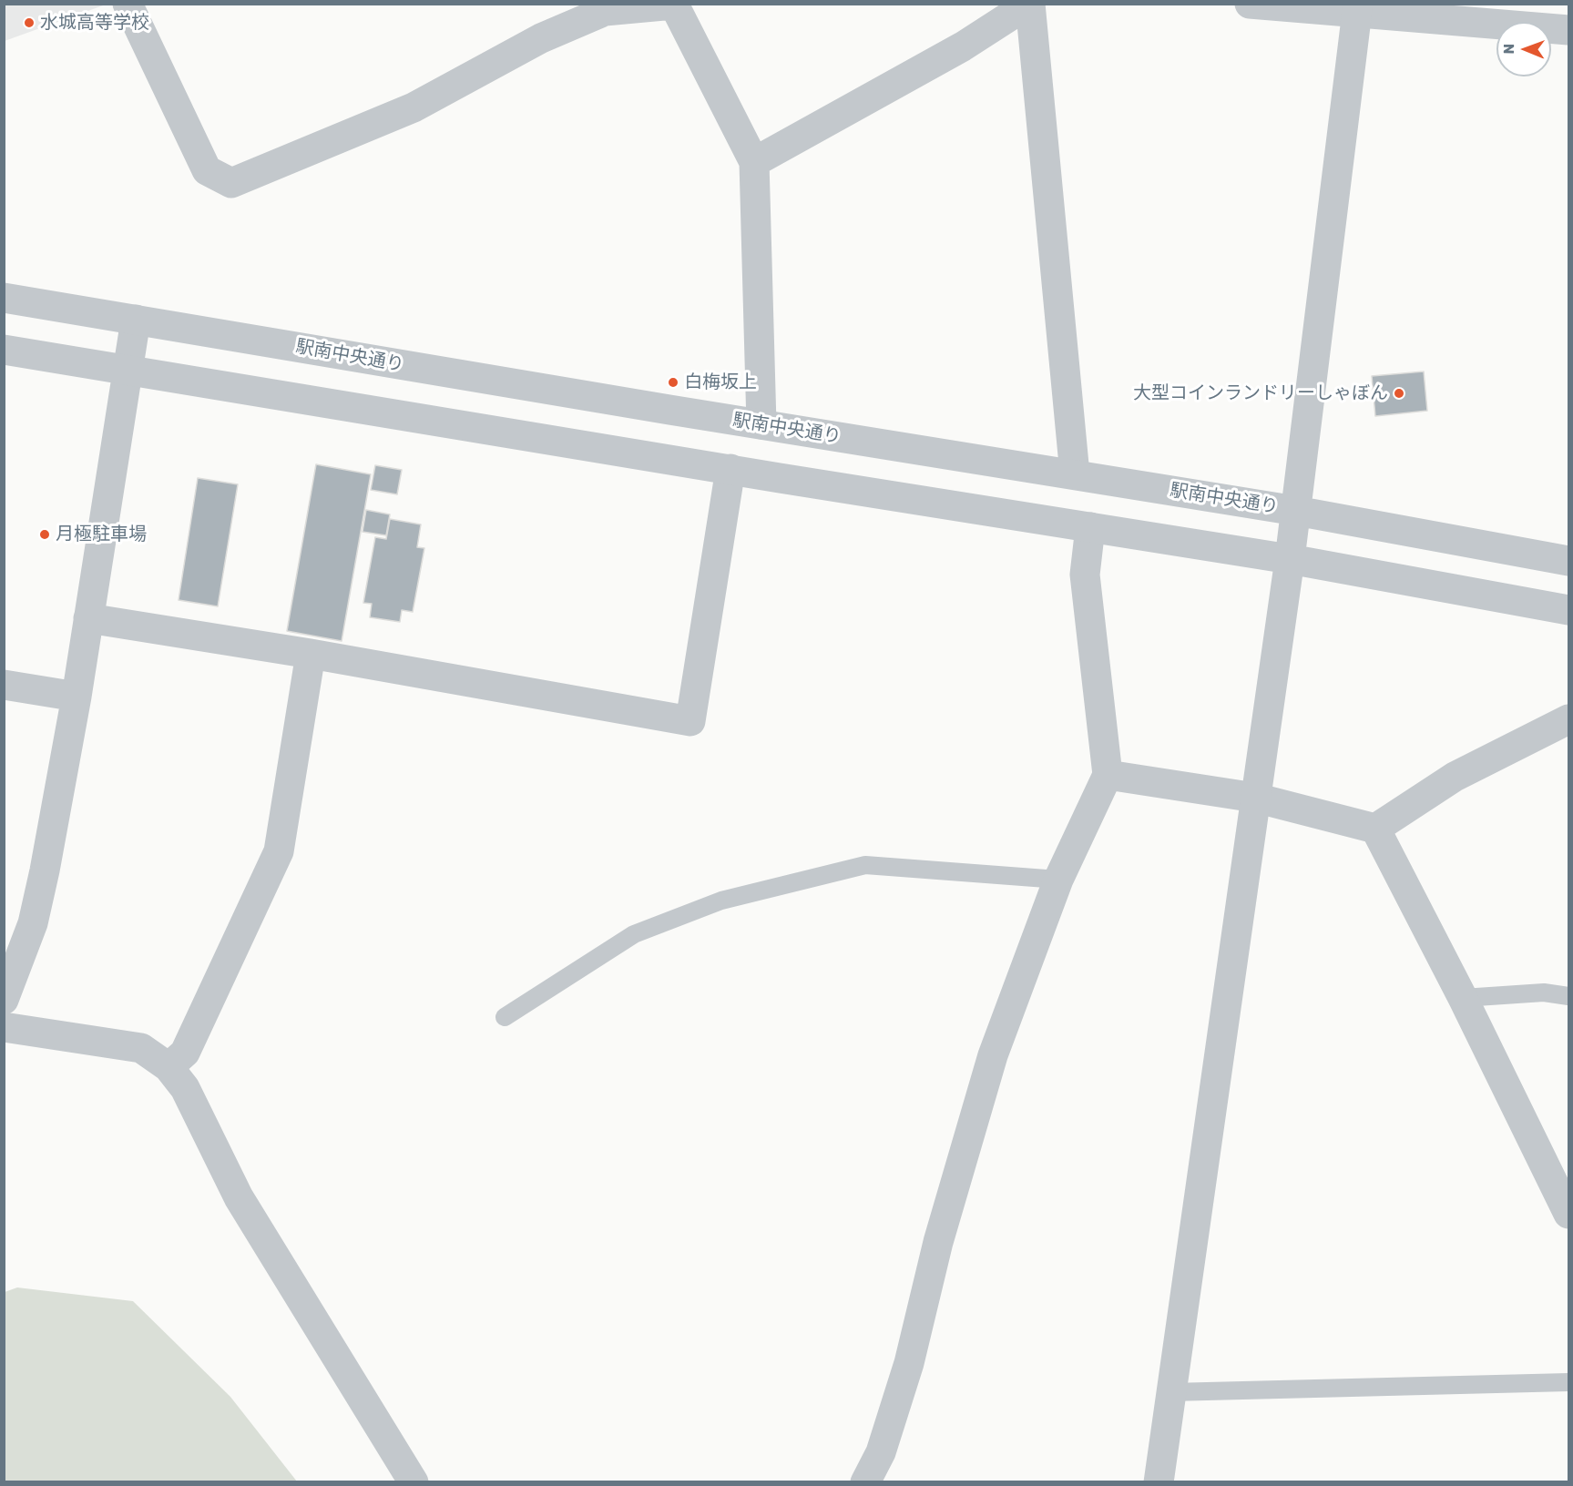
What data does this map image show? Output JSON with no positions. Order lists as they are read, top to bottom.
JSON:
{
  "streets": {
    "street": ["駅南中央通り"]
  },
  "places": [
    "水城高等学校",
    "白梅坂上",
    "大型コインランドリーしゃぼん",
    "月極駐車場"
  ],
  "north": "left"
}
